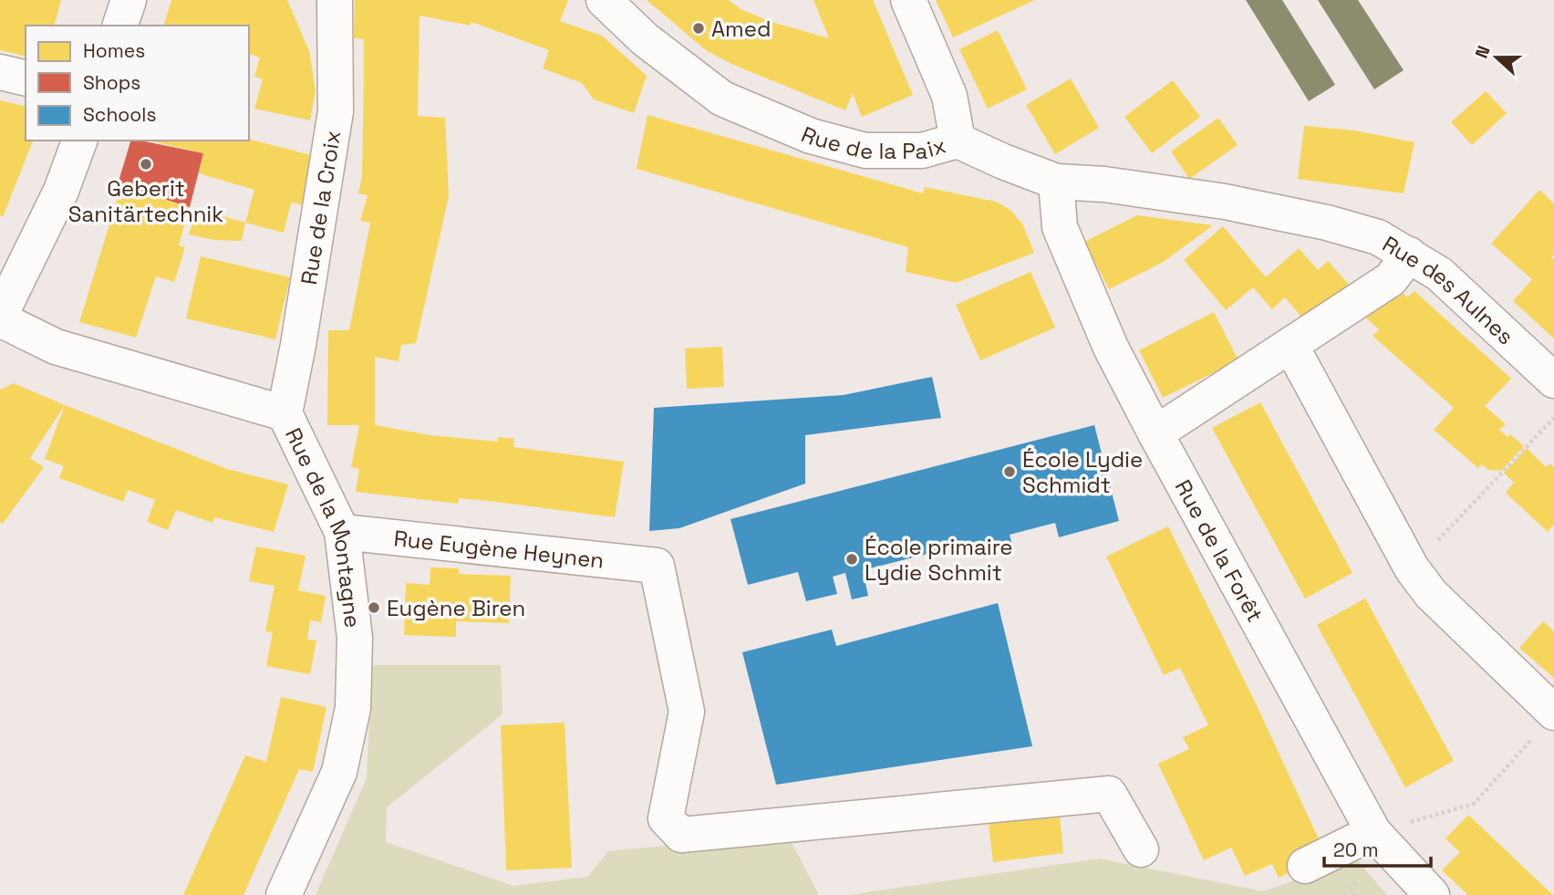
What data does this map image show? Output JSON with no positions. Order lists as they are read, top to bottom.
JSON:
{
  "streets": {
    "street": [
      "Rue de la Paix",
      "Rue de la Croix",
      "Rue des Aulnes",
      "Rue de la Montagne",
      "Rue Eugène Heynen",
      "Rue de la Forêt"
    ]
  },
  "crossings": [
    ["Rue de la Paix", "Rue des Aulnes"],
    ["Rue de la Paix", "Rue de la Forêt"],
    ["Rue de la Croix", "Rue de la Montagne"],
    ["Rue de la Montagne", "Rue Eugène Heynen"]
  ],
  "places": [
    "Amed",
    "Geberit Sanitärtechnik",
    "École Lydie Schmidt",
    "École primaire Lydie Schmit",
    "Eugène Biren"
  ],
  "legend": ["Homes", "Shops", "Schools"],
  "scale_bar": "20 m",
  "north": "left"
}
